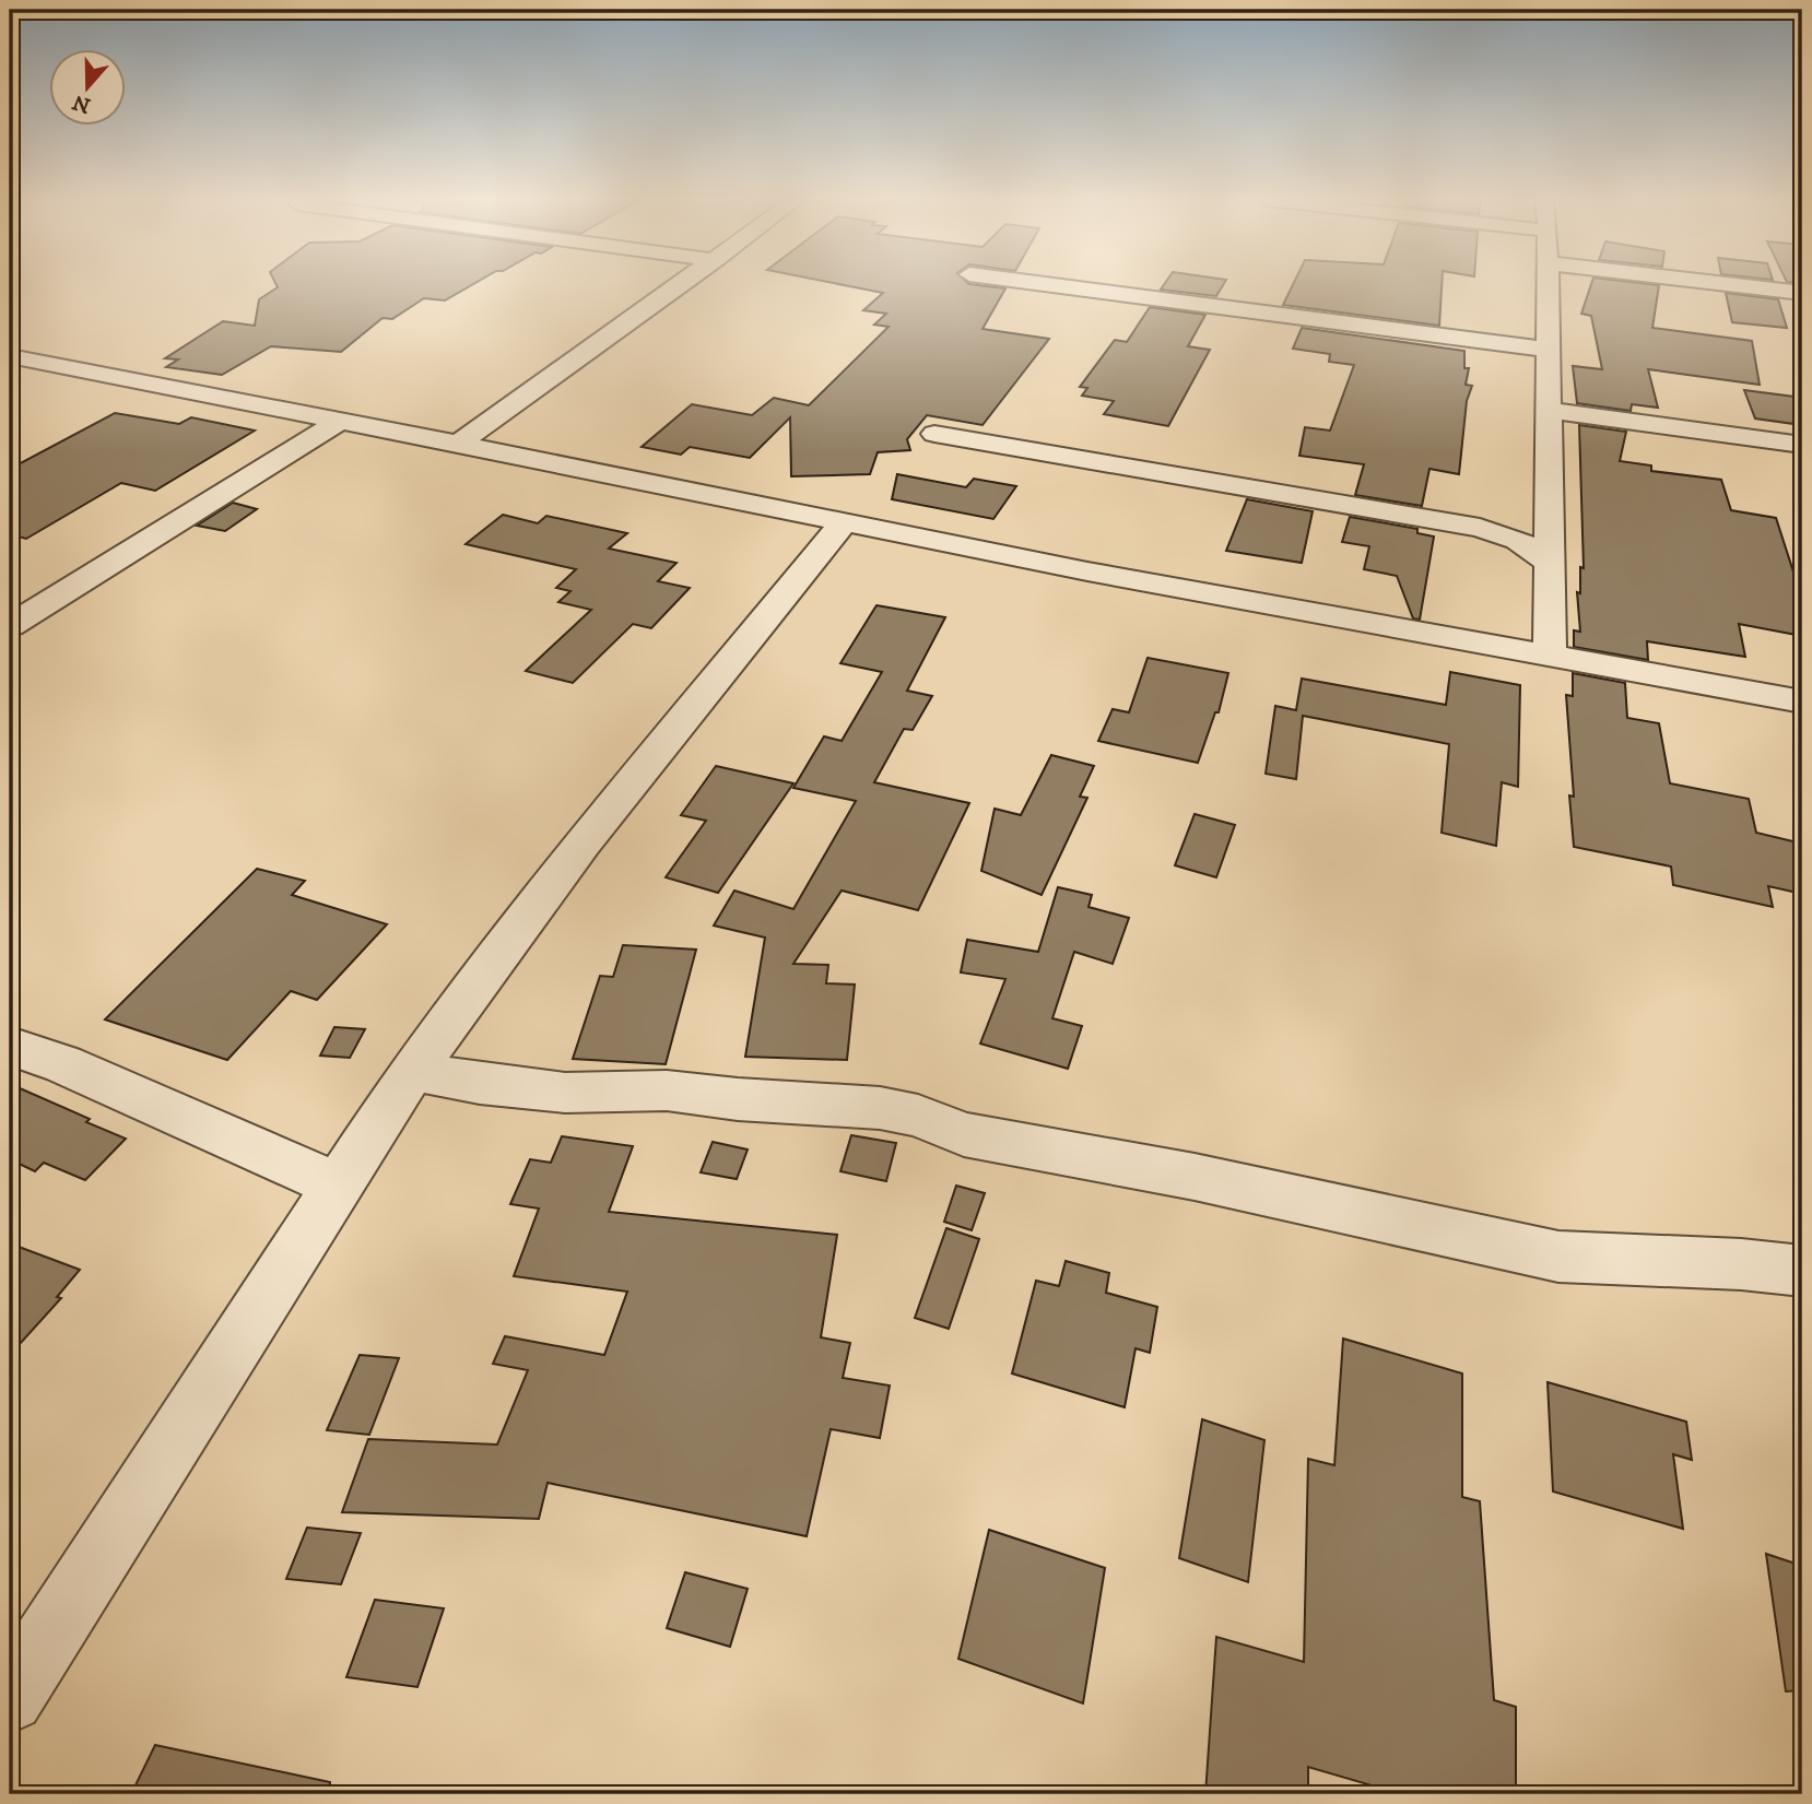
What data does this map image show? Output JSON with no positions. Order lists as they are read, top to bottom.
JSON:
{
  "north": "bottom"
}
